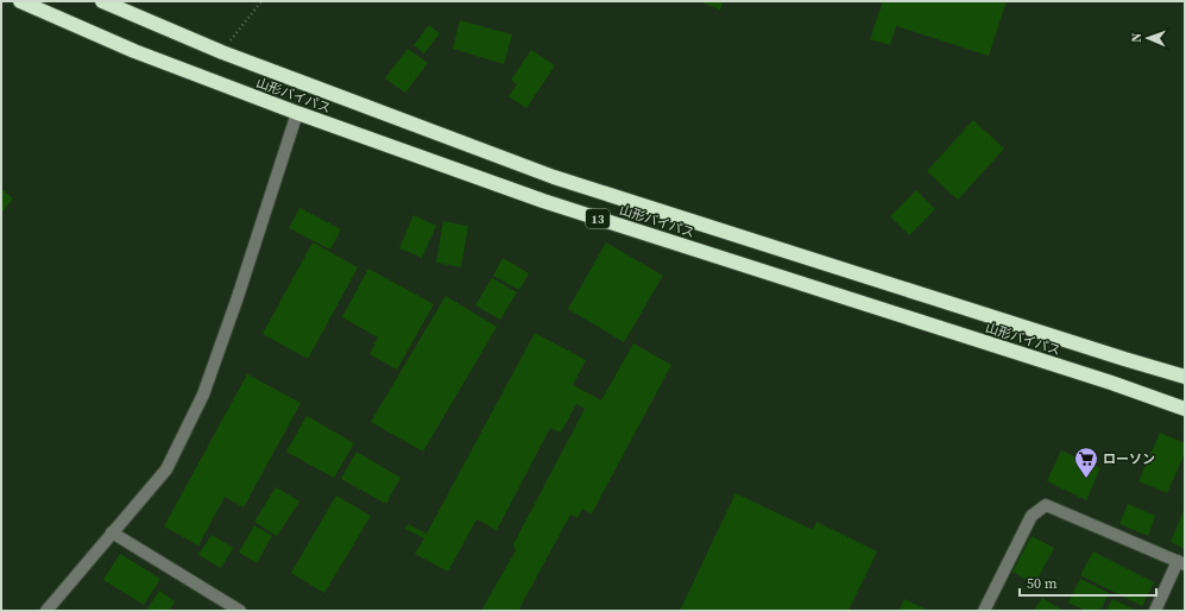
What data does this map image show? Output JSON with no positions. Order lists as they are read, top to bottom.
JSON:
{
  "streets": {
    "highway": ["山形バイパス", "13"]
  },
  "places": {
    "supermarket": ["ローソン"]
  },
  "scale_bar": "50 m",
  "north": "left"
}
